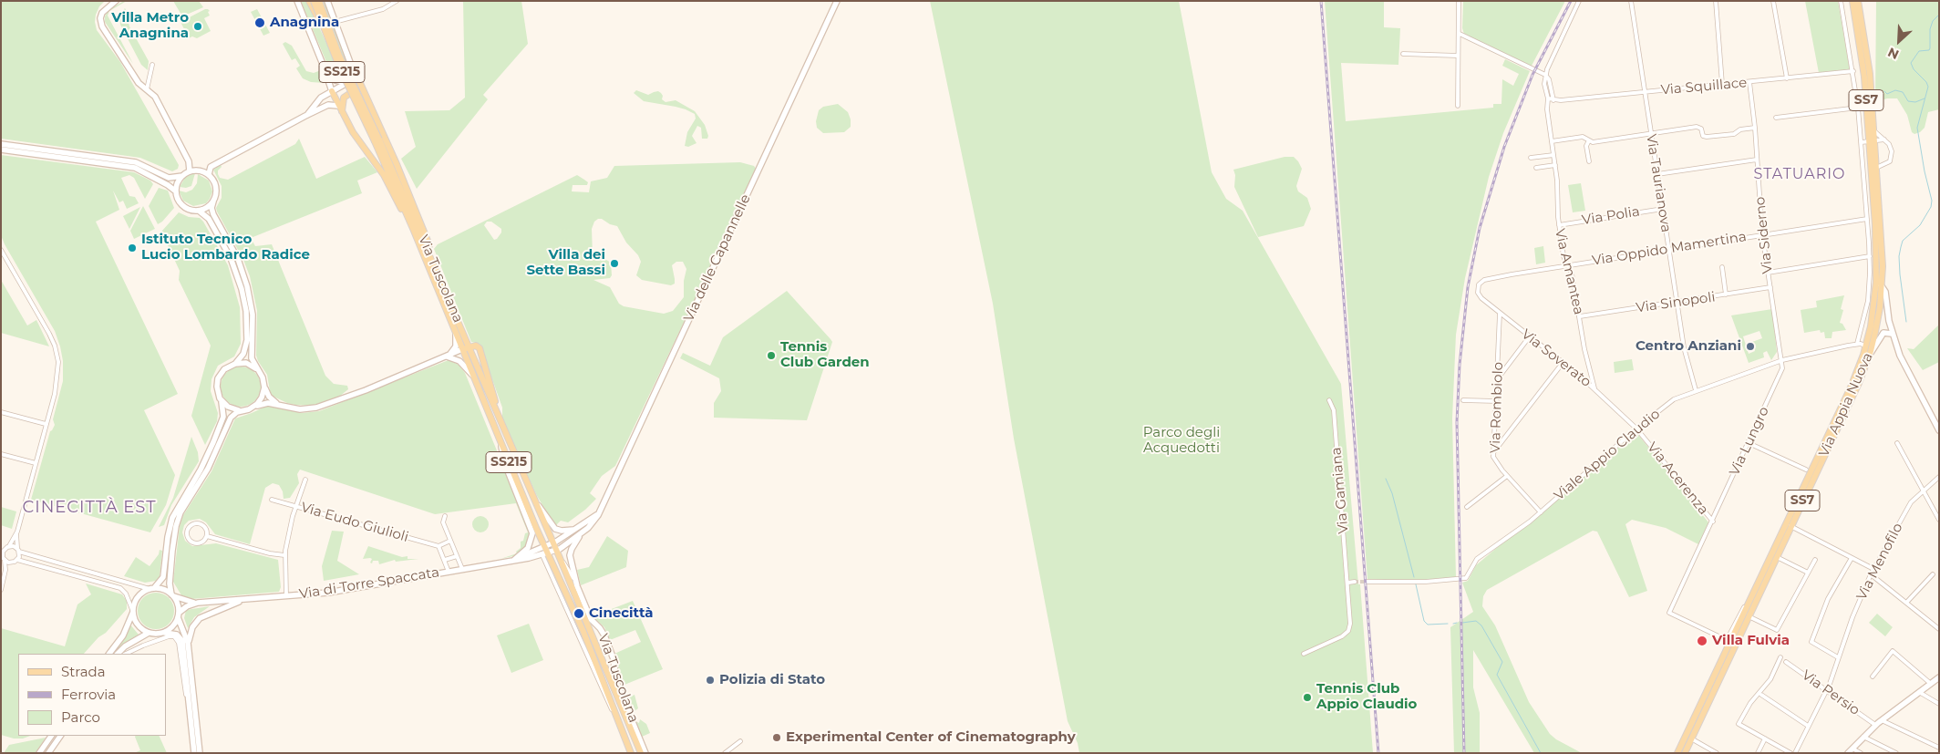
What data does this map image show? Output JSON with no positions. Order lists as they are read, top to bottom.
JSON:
{
  "streets": {
    "main road": [
      "SS215",
      "SS7",
      "Via Tuscolana",
      "Via Appia Nuova"
    ],
    "street": [
      "Via Squillace",
      "Via Taurianova",
      "Via Polia",
      "Via Siderno",
      "Via Oppido Mamertina",
      "Via delle Capannelle",
      "Via Amantea",
      "Via Sinopoli",
      "Via Soverato",
      "Via Rombiolo",
      "Via Lungro",
      "Viale Appio Claudio",
      "Via Acerenza",
      "Via Gamiana",
      "Via Eudo Giulioli",
      "Via Menofilo",
      "Via di Torre Spaccata",
      "Via Persio"
    ]
  },
  "crossings": [
    ["Via Squillace", "Via Taurianova"],
    ["Via Squillace", "Via Siderno"],
    ["Via Squillace", "Via Appia Nuova"],
    ["Via Taurianova", "Via Polia"],
    ["Via Taurianova", "Via Oppido Mamertina"],
    ["Via Taurianova", "Via Sinopoli"],
    ["Via Taurianova", "Viale Appio Claudio"],
    ["Via Polia", "Via Amantea"],
    ["Via Siderno", "Via Oppido Mamertina"],
    ["Via Siderno", "Via Sinopoli"],
    ["Via Siderno", "Via Lungro"],
    ["Via Siderno", "Viale Appio Claudio"],
    ["Via Oppido Mamertina", "Via Amantea"],
    ["Via Oppido Mamertina", "Via Soverato"],
    ["Via Oppido Mamertina", "Via Appia Nuova"],
    ["Via delle Capannelle", "Via Tuscolana"],
    ["Via delle Capannelle", "Via di Torre Spaccata"],
    ["Via Amantea", "Via Sinopoli"],
    ["Via Amantea", "Via Soverato"],
    ["Via Tuscolana", "Via di Torre Spaccata"],
    ["Via Soverato", "Via Rombiolo"],
    ["Via Soverato", "Viale Appio Claudio"],
    ["Via Soverato", "Via Acerenza"],
    ["Via Appia Nuova", "Viale Appio Claudio"],
    ["Via Appia Nuova", "Via Acerenza"],
    ["Via Rombiolo", "Viale Appio Claudio"],
    ["Via Lungro", "Viale Appio Claudio"],
    ["Via Lungro", "Via Acerenza"],
    ["Viale Appio Claudio", "Via Acerenza"],
    ["Via Menofilo", "Via Persio"]
  ],
  "districts": ["STATUARIO", "CINECITTÀ EST"],
  "parks": ["Parco degli Acquedotti"],
  "places": [
    "Anagnina",
    "Villa Metro Anagnina",
    "Istituto Tecnico Lucio Lombardo Radice",
    "Villa dei Sette Bassi",
    "Centro Anziani",
    "Tennis Club Garden",
    "Cinecittà",
    "Villa Fulvia",
    "Polizia di Stato",
    "Tennis Club Appio Claudio",
    "Experimental Center of Cinematography"
  ],
  "legend": ["Strada", "Ferrovia", "Parco"],
  "north": "bottom left"
}
